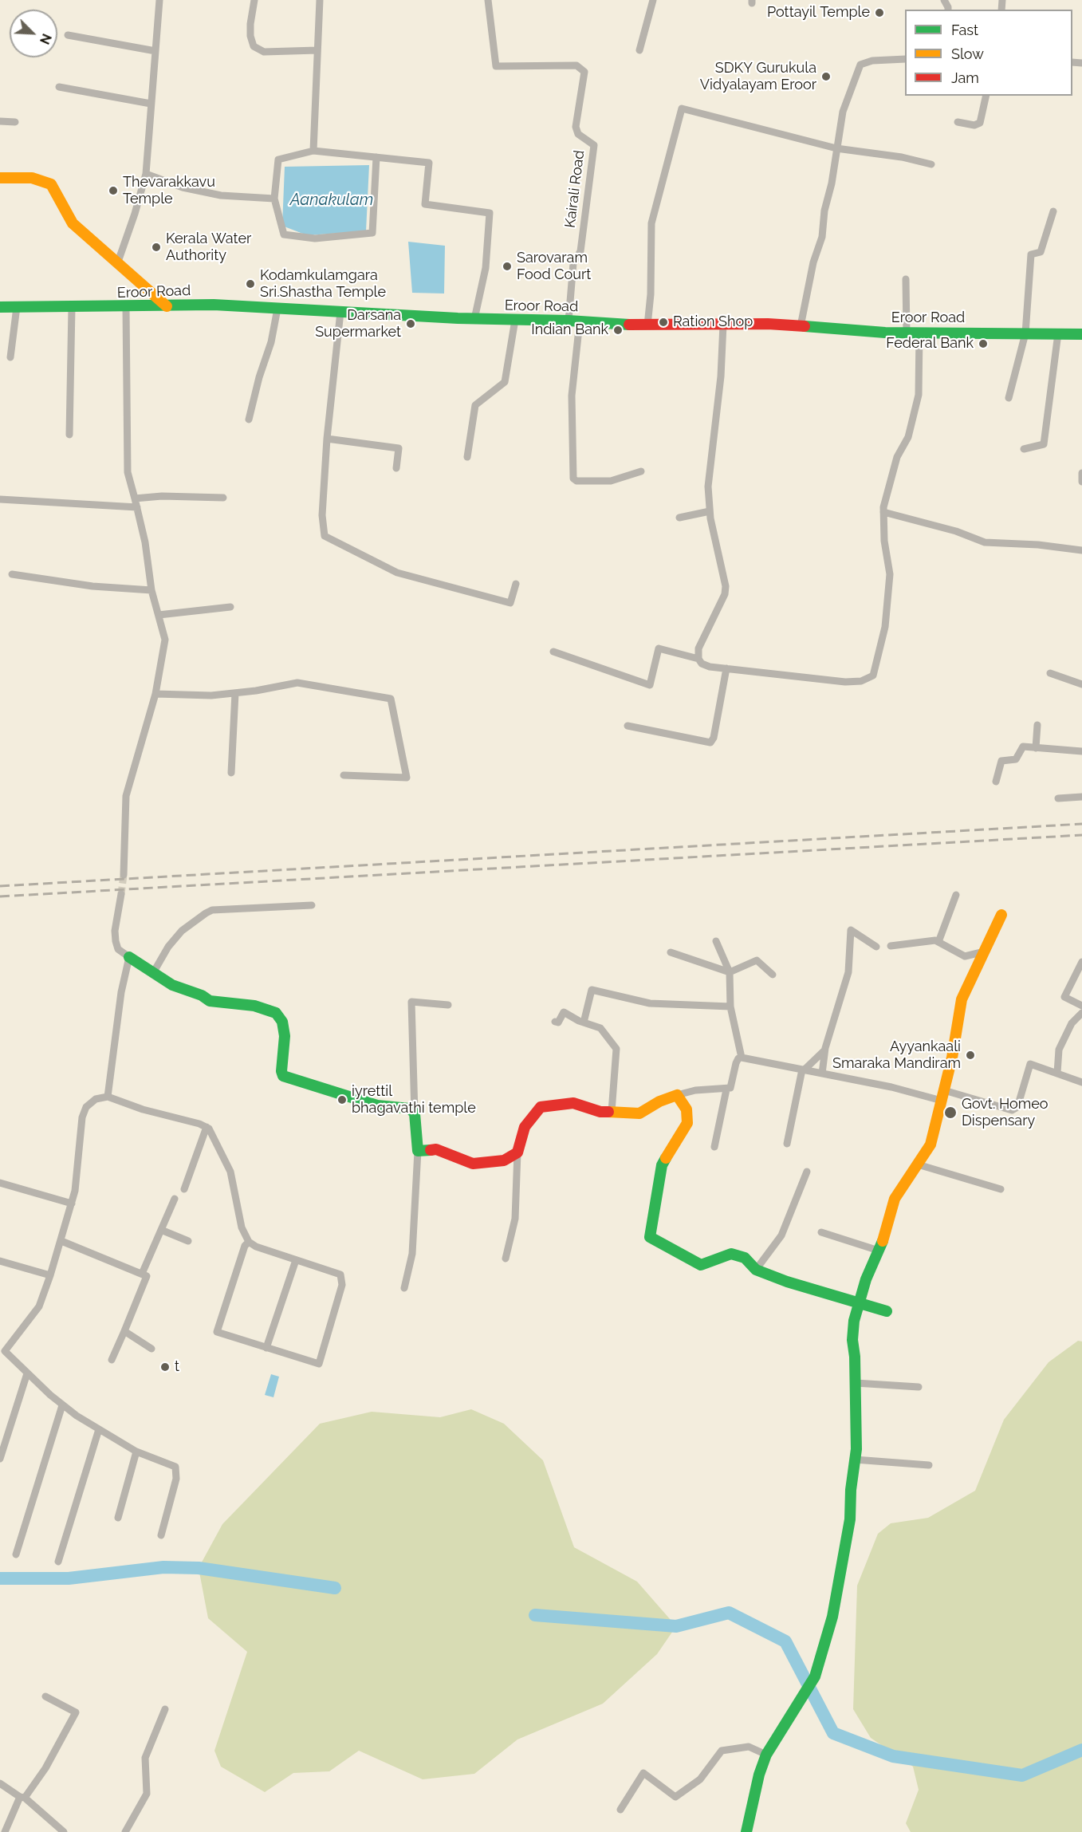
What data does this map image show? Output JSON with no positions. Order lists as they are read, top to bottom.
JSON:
{
  "streets": {
    "main road": ["Eroor Road"],
    "street": ["Kairali Road"]
  },
  "crossings": [
    ["Kairali Road", "Eroor Road"]
  ],
  "water": ["Aanakulam"],
  "places": [
    "Pottayil Temple",
    "SDKY Gurukula Vidyalayam Eroor",
    "Thevarakkavu Temple",
    "Kerala Water Authority",
    "Sarovaram Food Court",
    "Kodamkulamgara Sri.Shastha Temple",
    "Ration Shop",
    "Darsana Supermarket",
    "Indian Bank",
    "Federal Bank",
    "Ayyankaali Smaraka Mandiram",
    "iyrettil bhagavathi temple",
    "Govt. Homeo Dispensary",
    "t"
  ],
  "legend": ["Fast", "Slow", "Jam"],
  "north": "bottom right"
}
